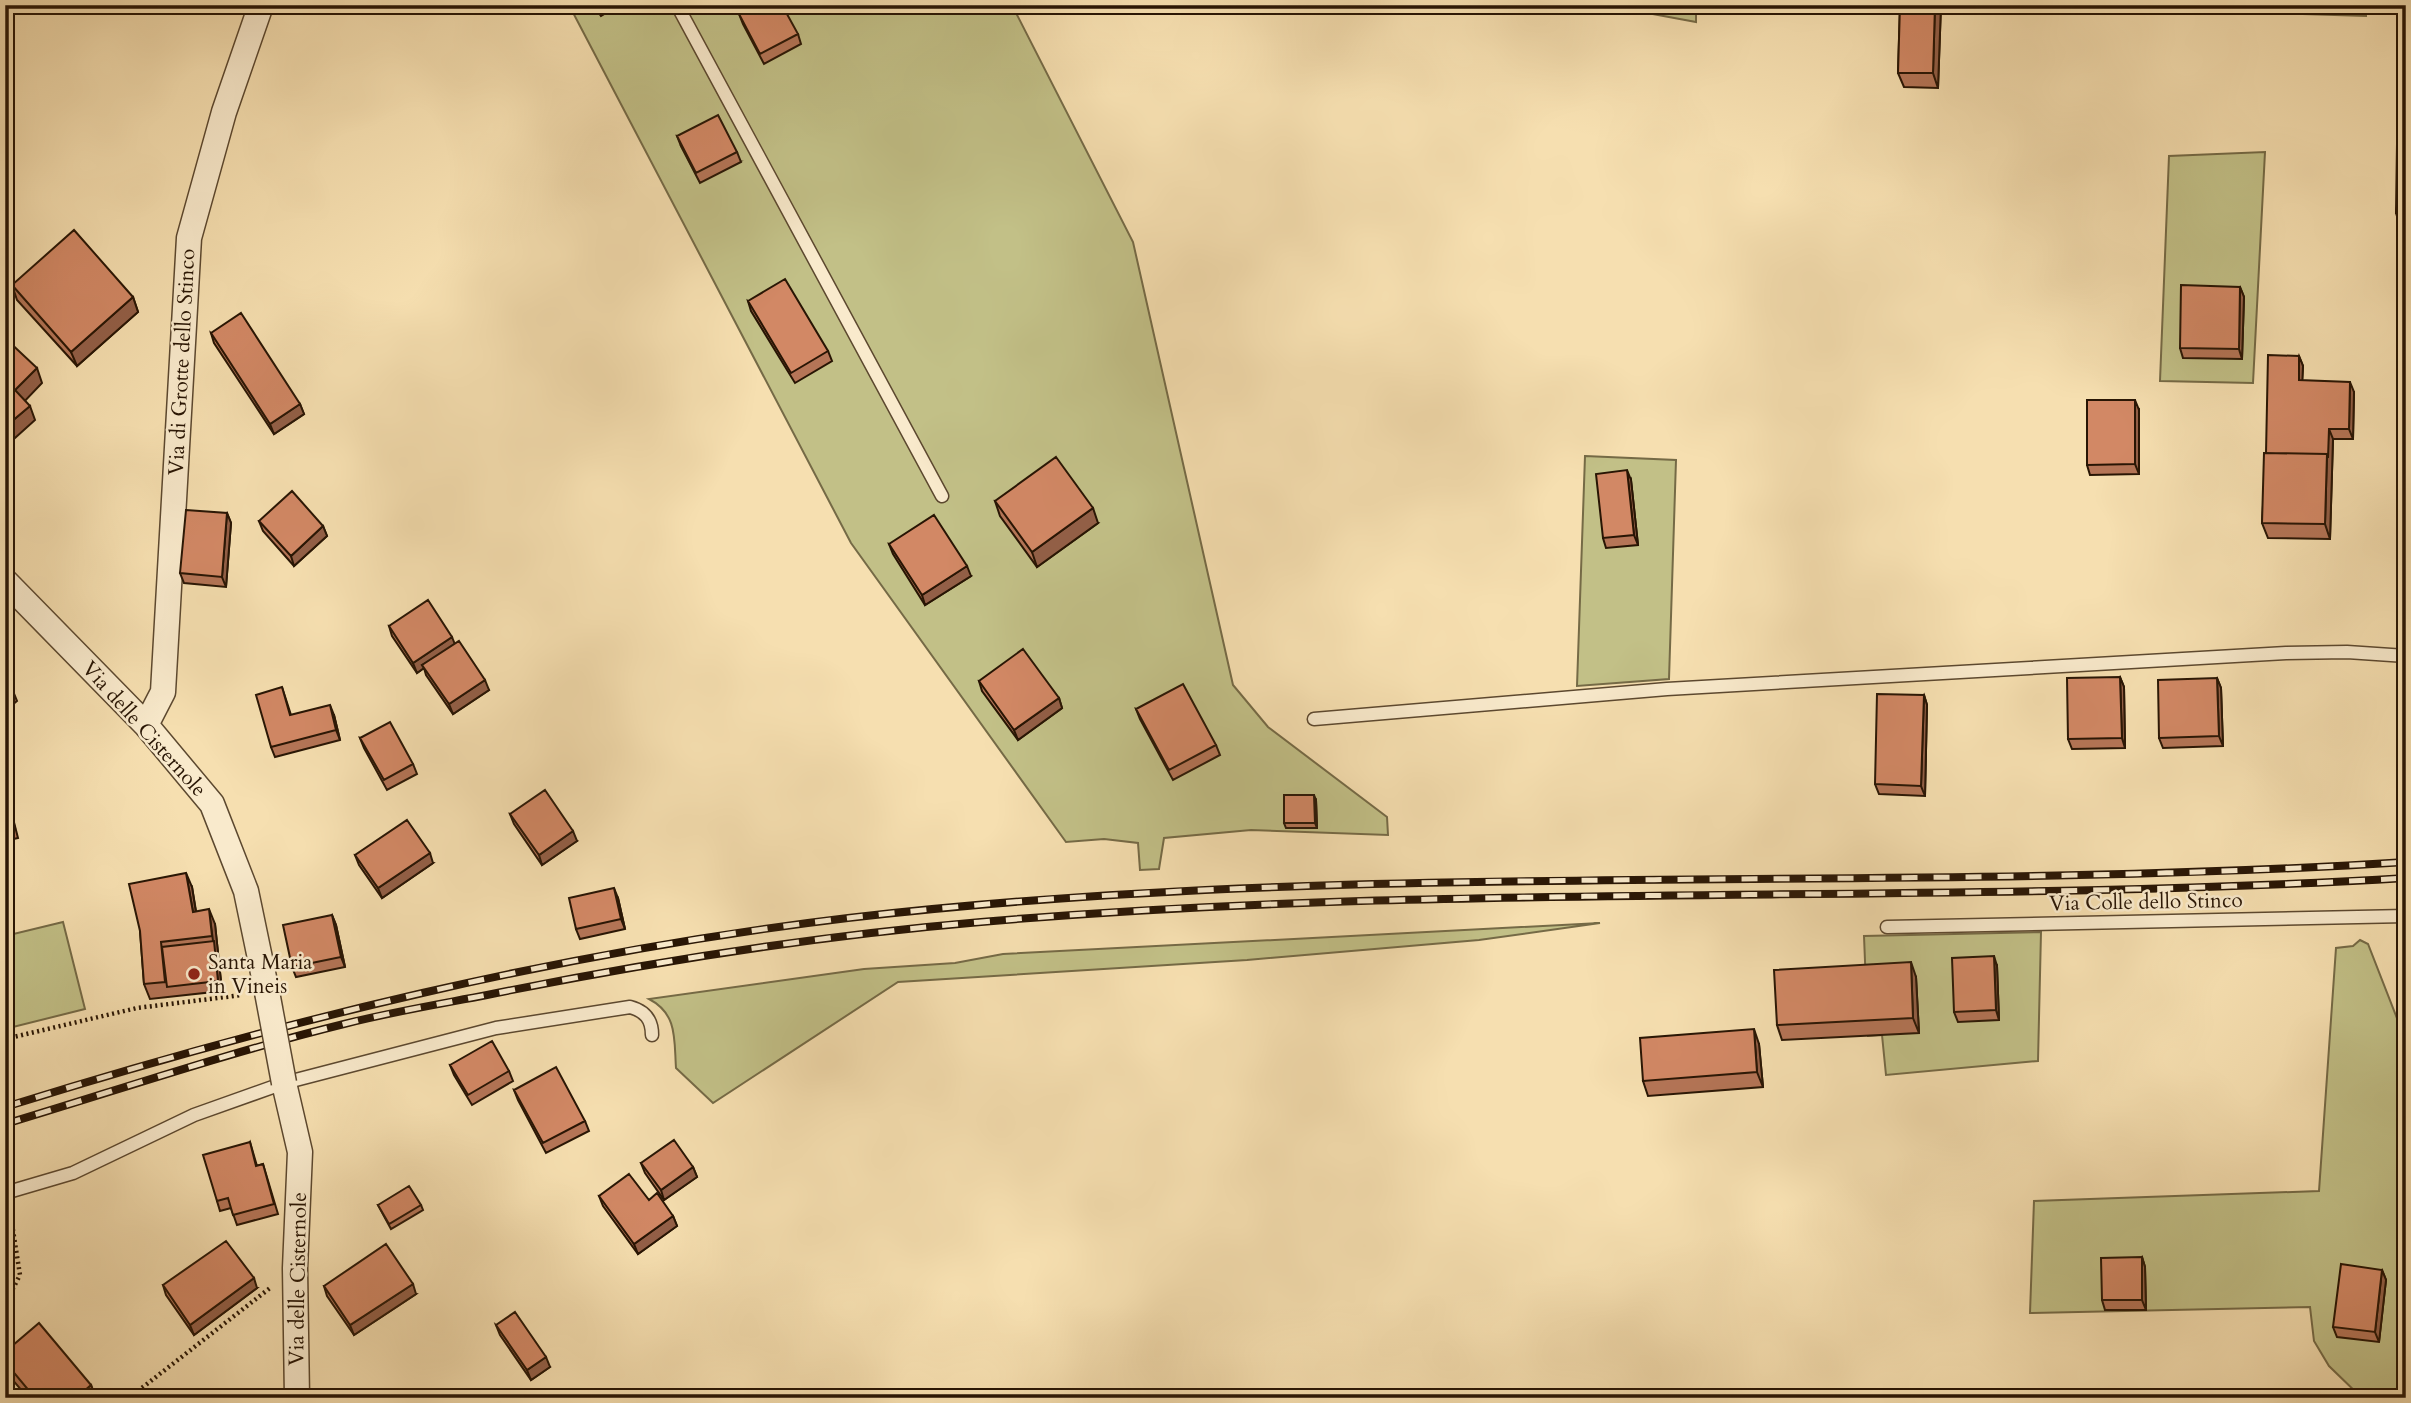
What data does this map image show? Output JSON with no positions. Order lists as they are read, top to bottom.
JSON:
{
  "streets": {
    "street": ["Via di Grotte dello Stinco", "Via delle Cisternole"],
    "lane": ["Via Colle dello Stinco"]
  },
  "crossings": [
    ["Via di Grotte dello Stinco", "Via delle Cisternole"]
  ],
  "places": ["Santa Maria in Vineis"]
}
